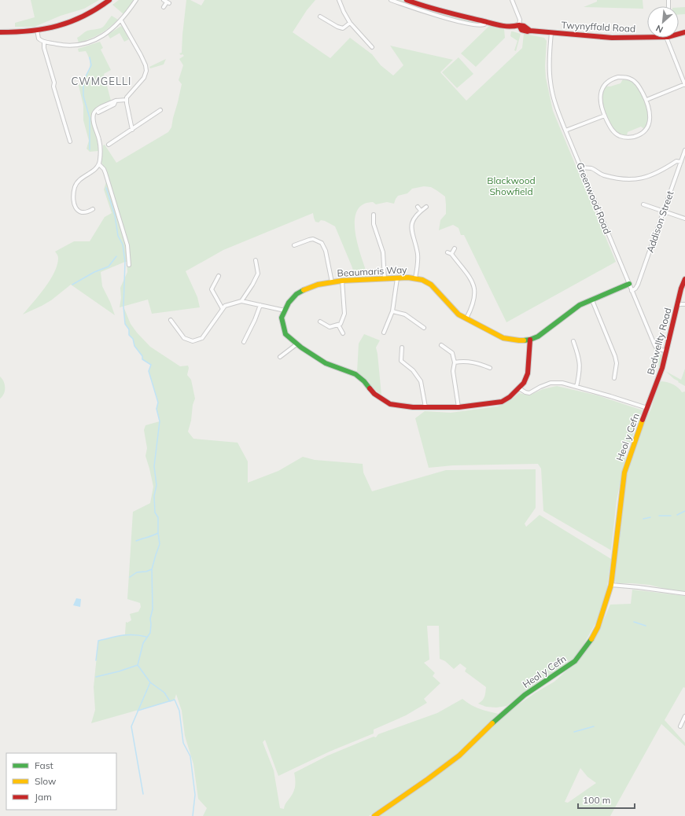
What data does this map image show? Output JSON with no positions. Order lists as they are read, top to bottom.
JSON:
{
  "streets": {
    "street": [
      "Twynyffald Road",
      "Greenwood Road",
      "Addison Street",
      "Beaumaris Way",
      "Bedwellty Road",
      "Heol y Cefn"
    ]
  },
  "crossings": [
    ["Twynyffald Road", "Greenwood Road"],
    ["Greenwood Road", "Addison Street"],
    ["Greenwood Road", "Beaumaris Way"],
    ["Greenwood Road", "Bedwellty Road"],
    ["Bedwellty Road", "Heol y Cefn"]
  ],
  "districts": ["CWMGELLI"],
  "parks": ["Blackwood Showfield"],
  "legend": ["Fast", "Slow", "Jam"],
  "scale_bar": "100 m",
  "north": "bottom left"
}
